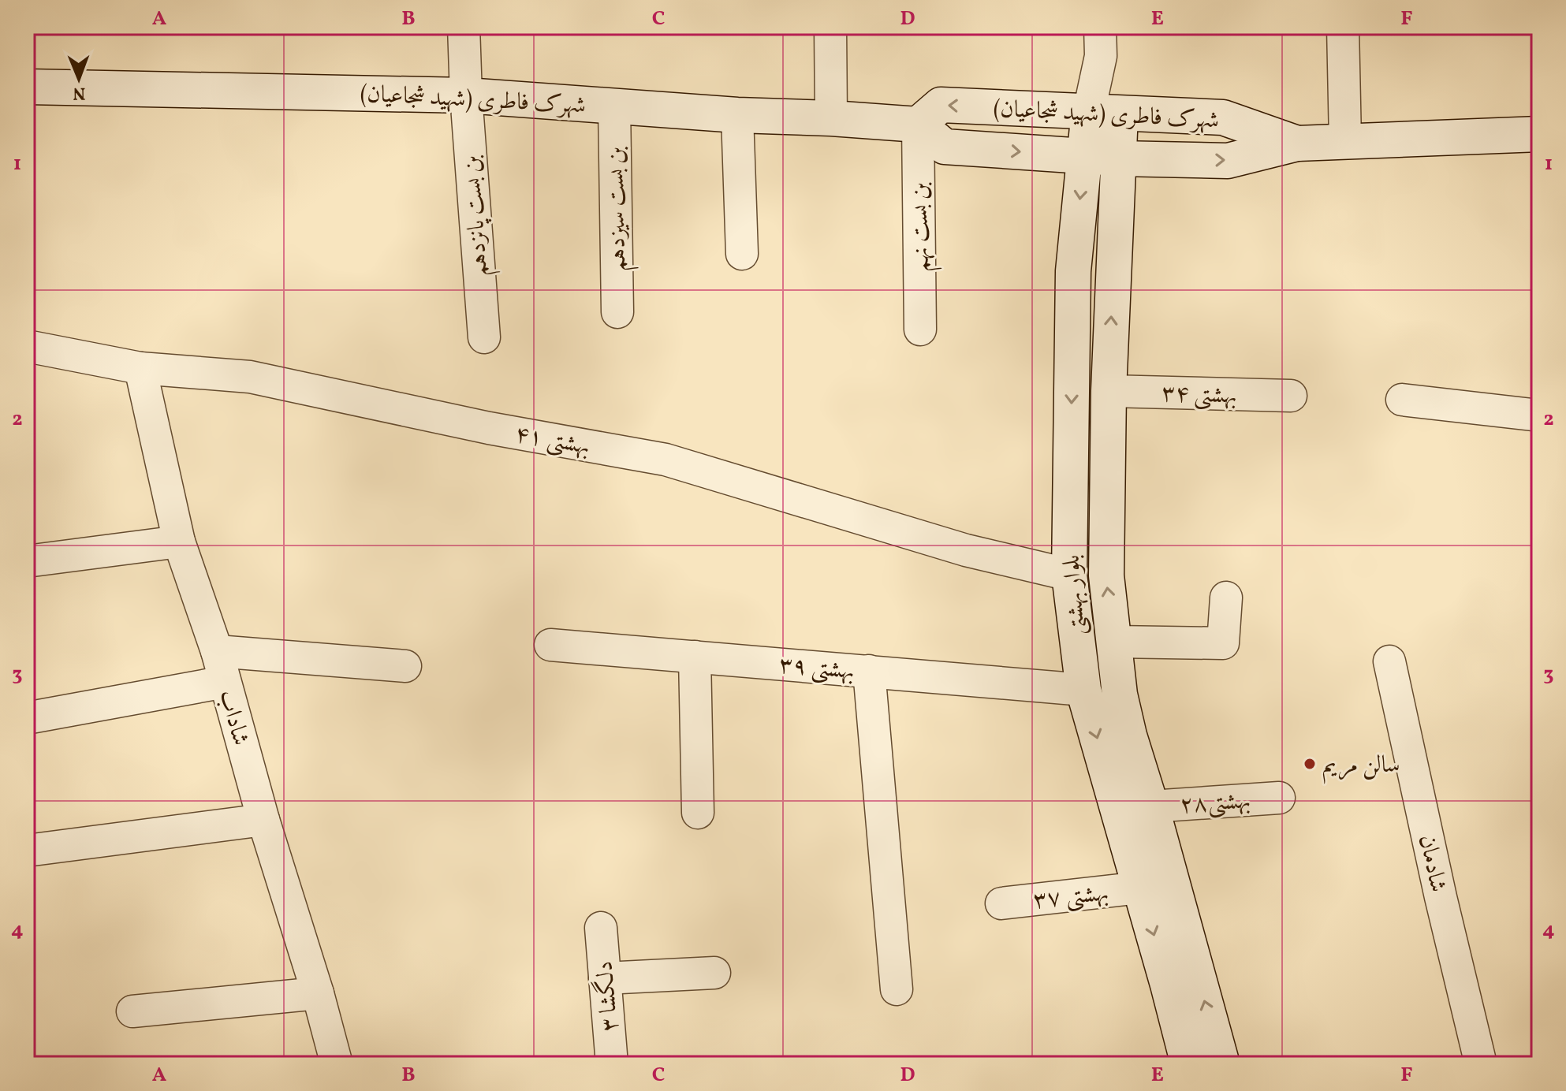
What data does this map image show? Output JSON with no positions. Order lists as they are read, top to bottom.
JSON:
{
  "streets": {
    "main road": ["شهرک فاطری (شهید شجاعیان)", "بلوار بهشتی"],
    "street": [
      "بن بست سیزدهم",
      "بن بست پانزدهم",
      "بن بست نهم",
      "بهشتی ۳۴",
      "بهشتی ۴۱",
      "بهشتی ۳۹",
      "شاداب",
      "بهشتی۲۸",
      "شادمان",
      "بهشتی ٣٧",
      "دلگشا ۳"
    ]
  },
  "crossings": [
    ["شهرک فاطری (شهید شجاعیان)", "بن بست سیزدهم"],
    ["شهرک فاطری (شهید شجاعیان)", "بن بست پانزدهم"],
    ["شهرک فاطری (شهید شجاعیان)", "بن بست نهم"],
    ["شهرک فاطری (شهید شجاعیان)", "بلوار بهشتی"],
    ["بهشتی ۳۴", "بلوار بهشتی"],
    ["بهشتی ۴۱", "بلوار بهشتی"],
    ["بهشتی ۴۱", "شاداب"],
    ["بلوار بهشتی", "بهشتی ۳۹"],
    ["بلوار بهشتی", "بهشتی۲۸"],
    ["بلوار بهشتی", "بهشتی ٣٧"]
  ],
  "places": ["سالن مریم"],
  "north": "bottom",
  "grid": {
    "columns": [
      "A",
      "B",
      "C",
      "D",
      "E",
      "F"
    ],
    "rows": [
      "1",
      "2",
      "3",
      "4"
    ]
  }
}
